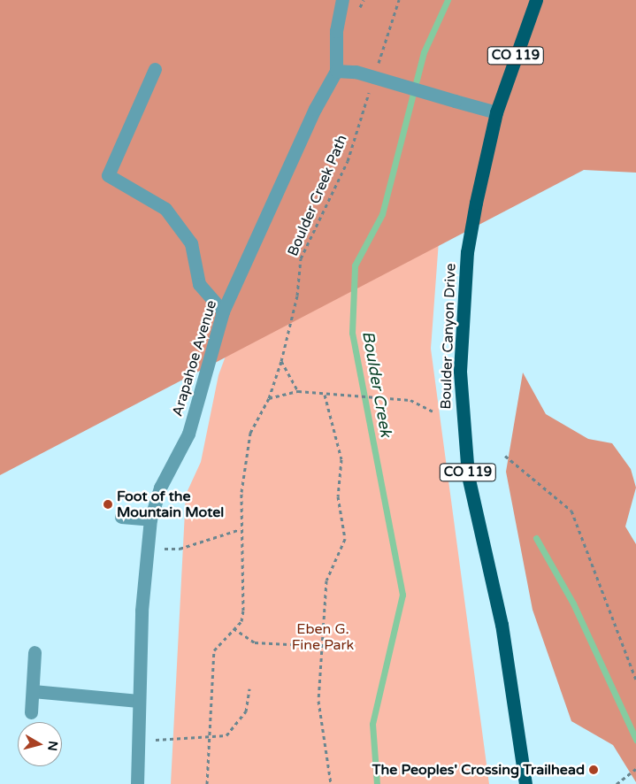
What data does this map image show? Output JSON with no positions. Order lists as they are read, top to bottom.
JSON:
{
  "streets": {
    "main road": ["CO 119", "Boulder Canyon Drive"],
    "street": ["Arapahoe Avenue"],
    "path": ["Boulder Creek Path"]
  },
  "water": ["Boulder Creek"],
  "parks": ["Eben G. Fine Park"],
  "places": ["Foot of the Mountain Motel", "The Peoples' Crossing Trailhead"],
  "north": "right"
}
